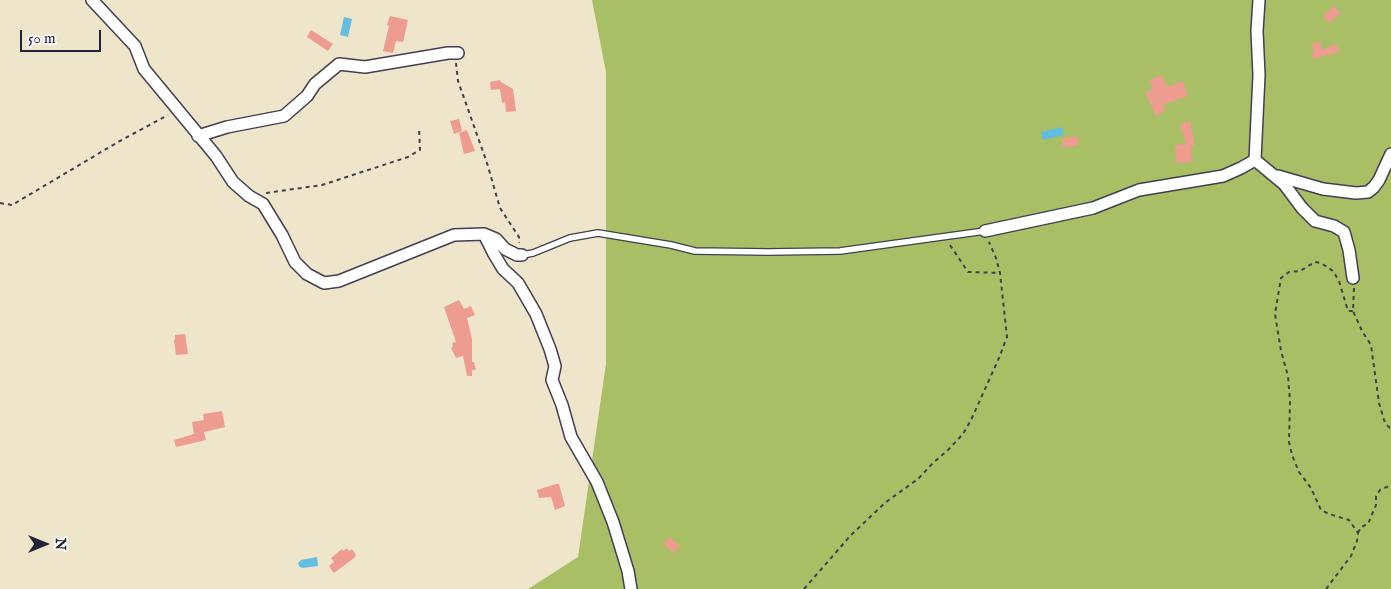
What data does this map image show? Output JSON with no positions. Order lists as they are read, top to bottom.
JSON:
{
  "scale_bar": "50 m",
  "north": "right"
}
